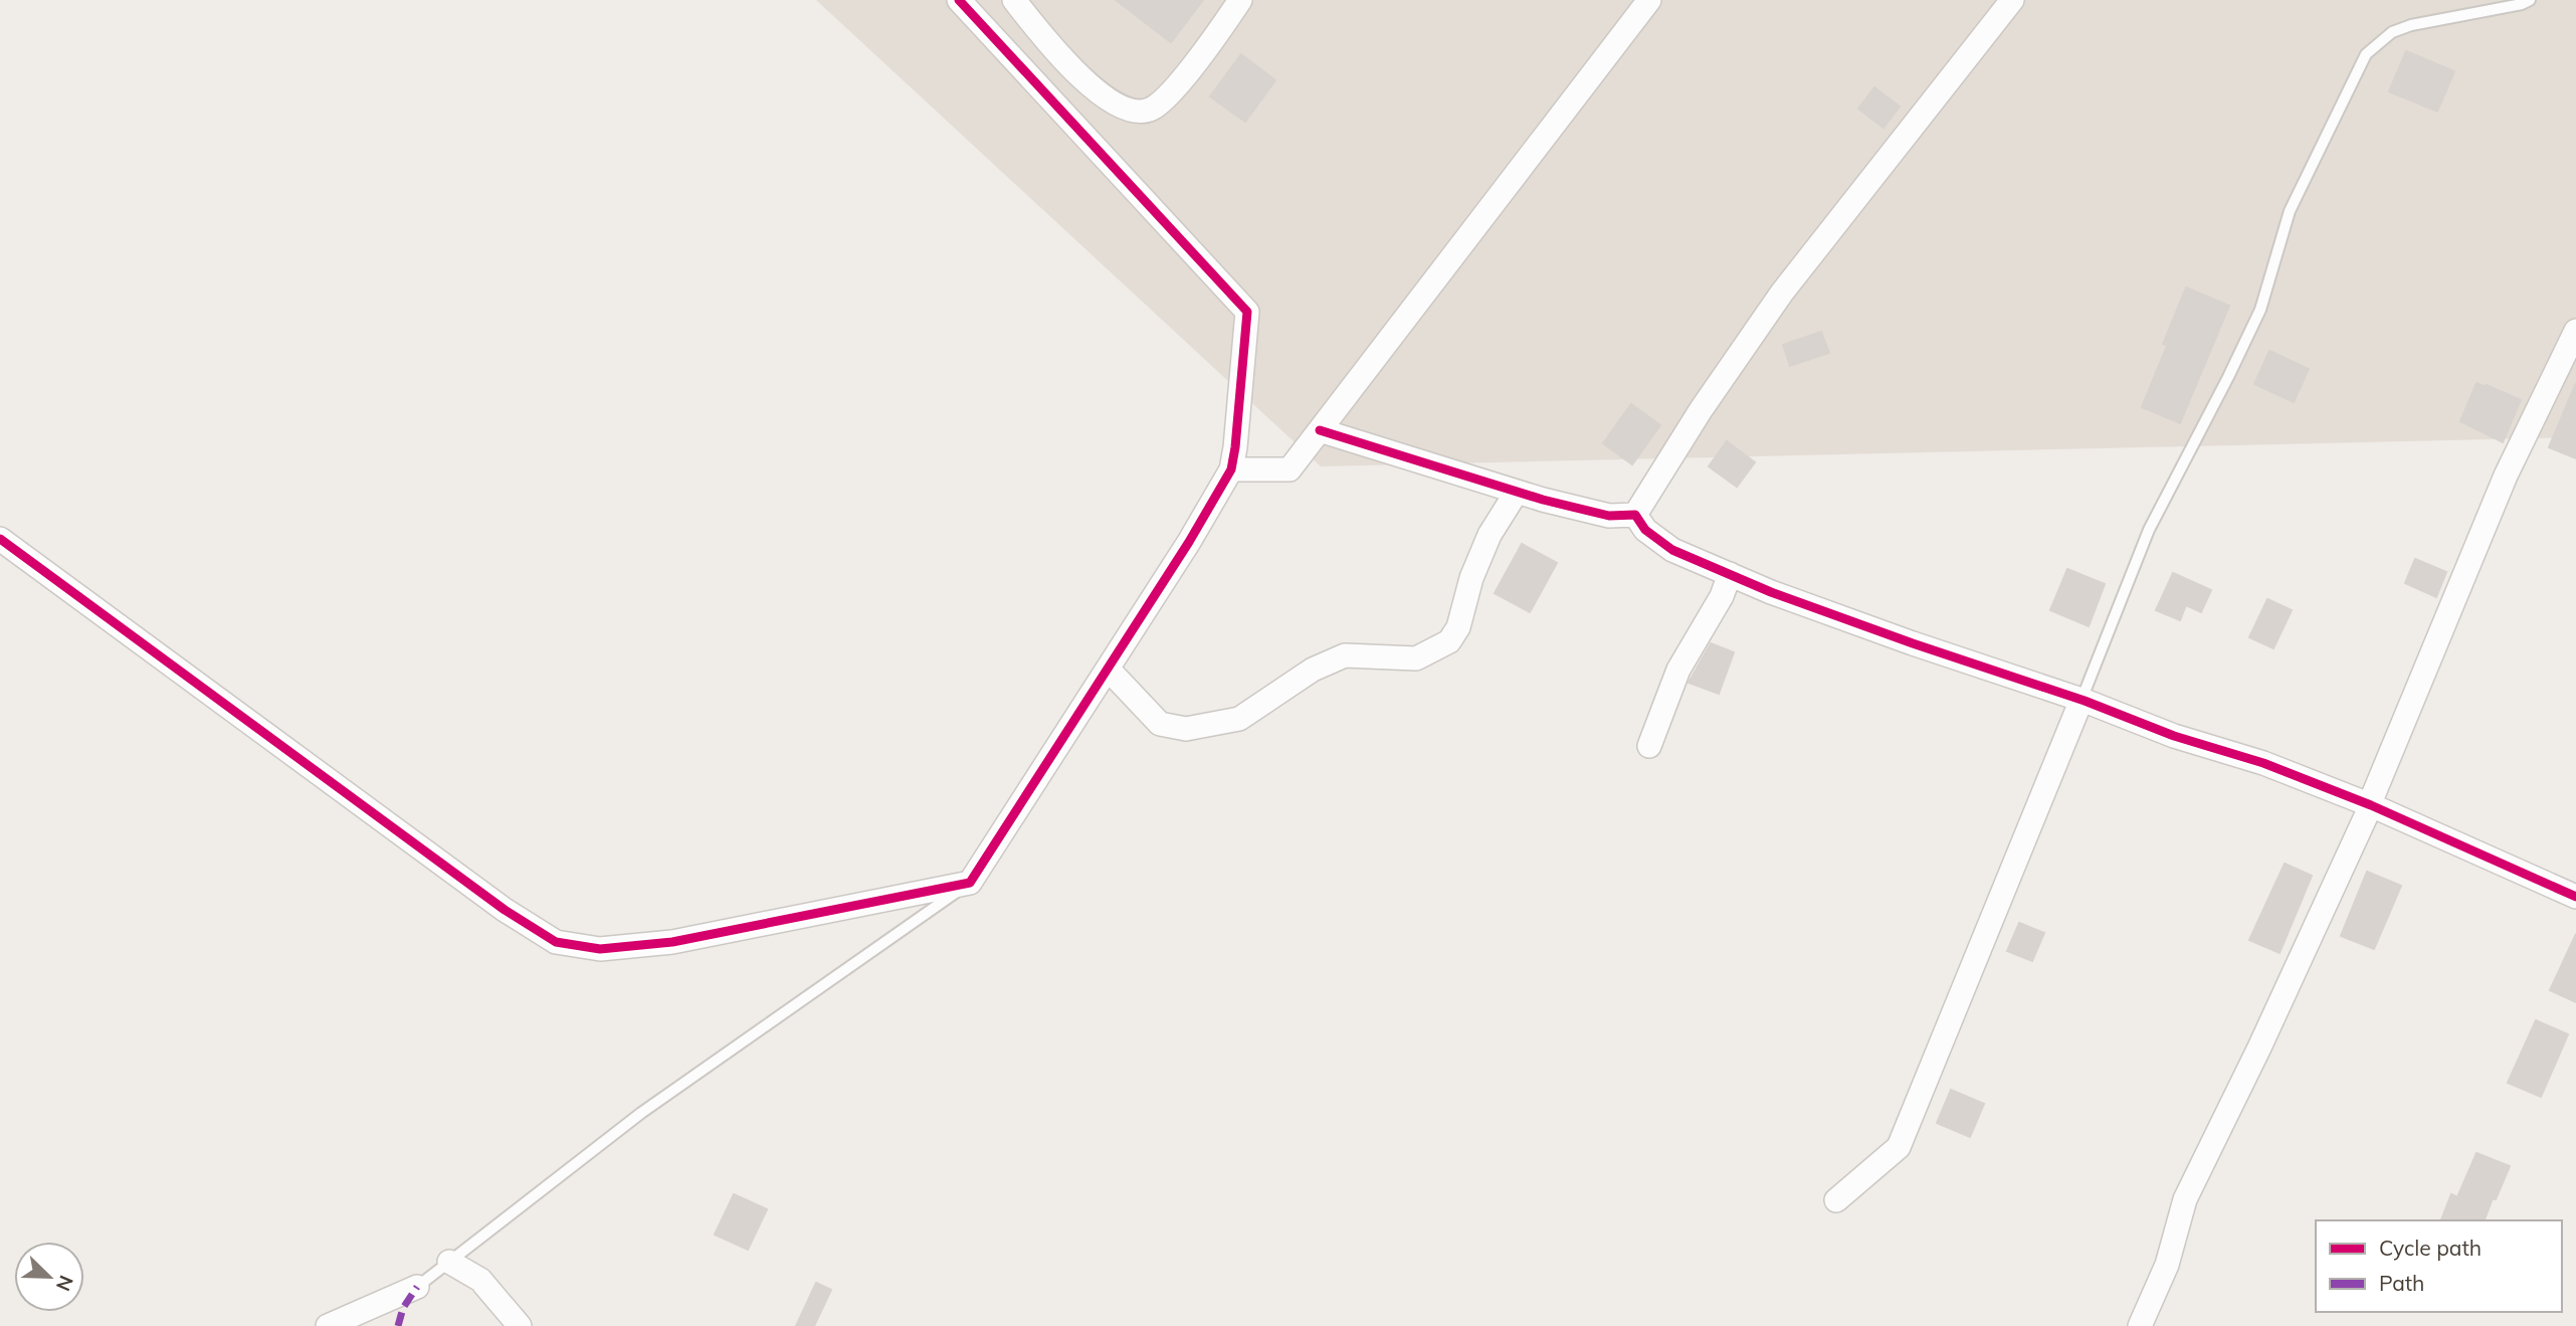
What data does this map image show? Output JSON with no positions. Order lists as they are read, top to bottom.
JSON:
{
  "legend": ["Cycle path", "Path"],
  "north": "bottom right"
}
